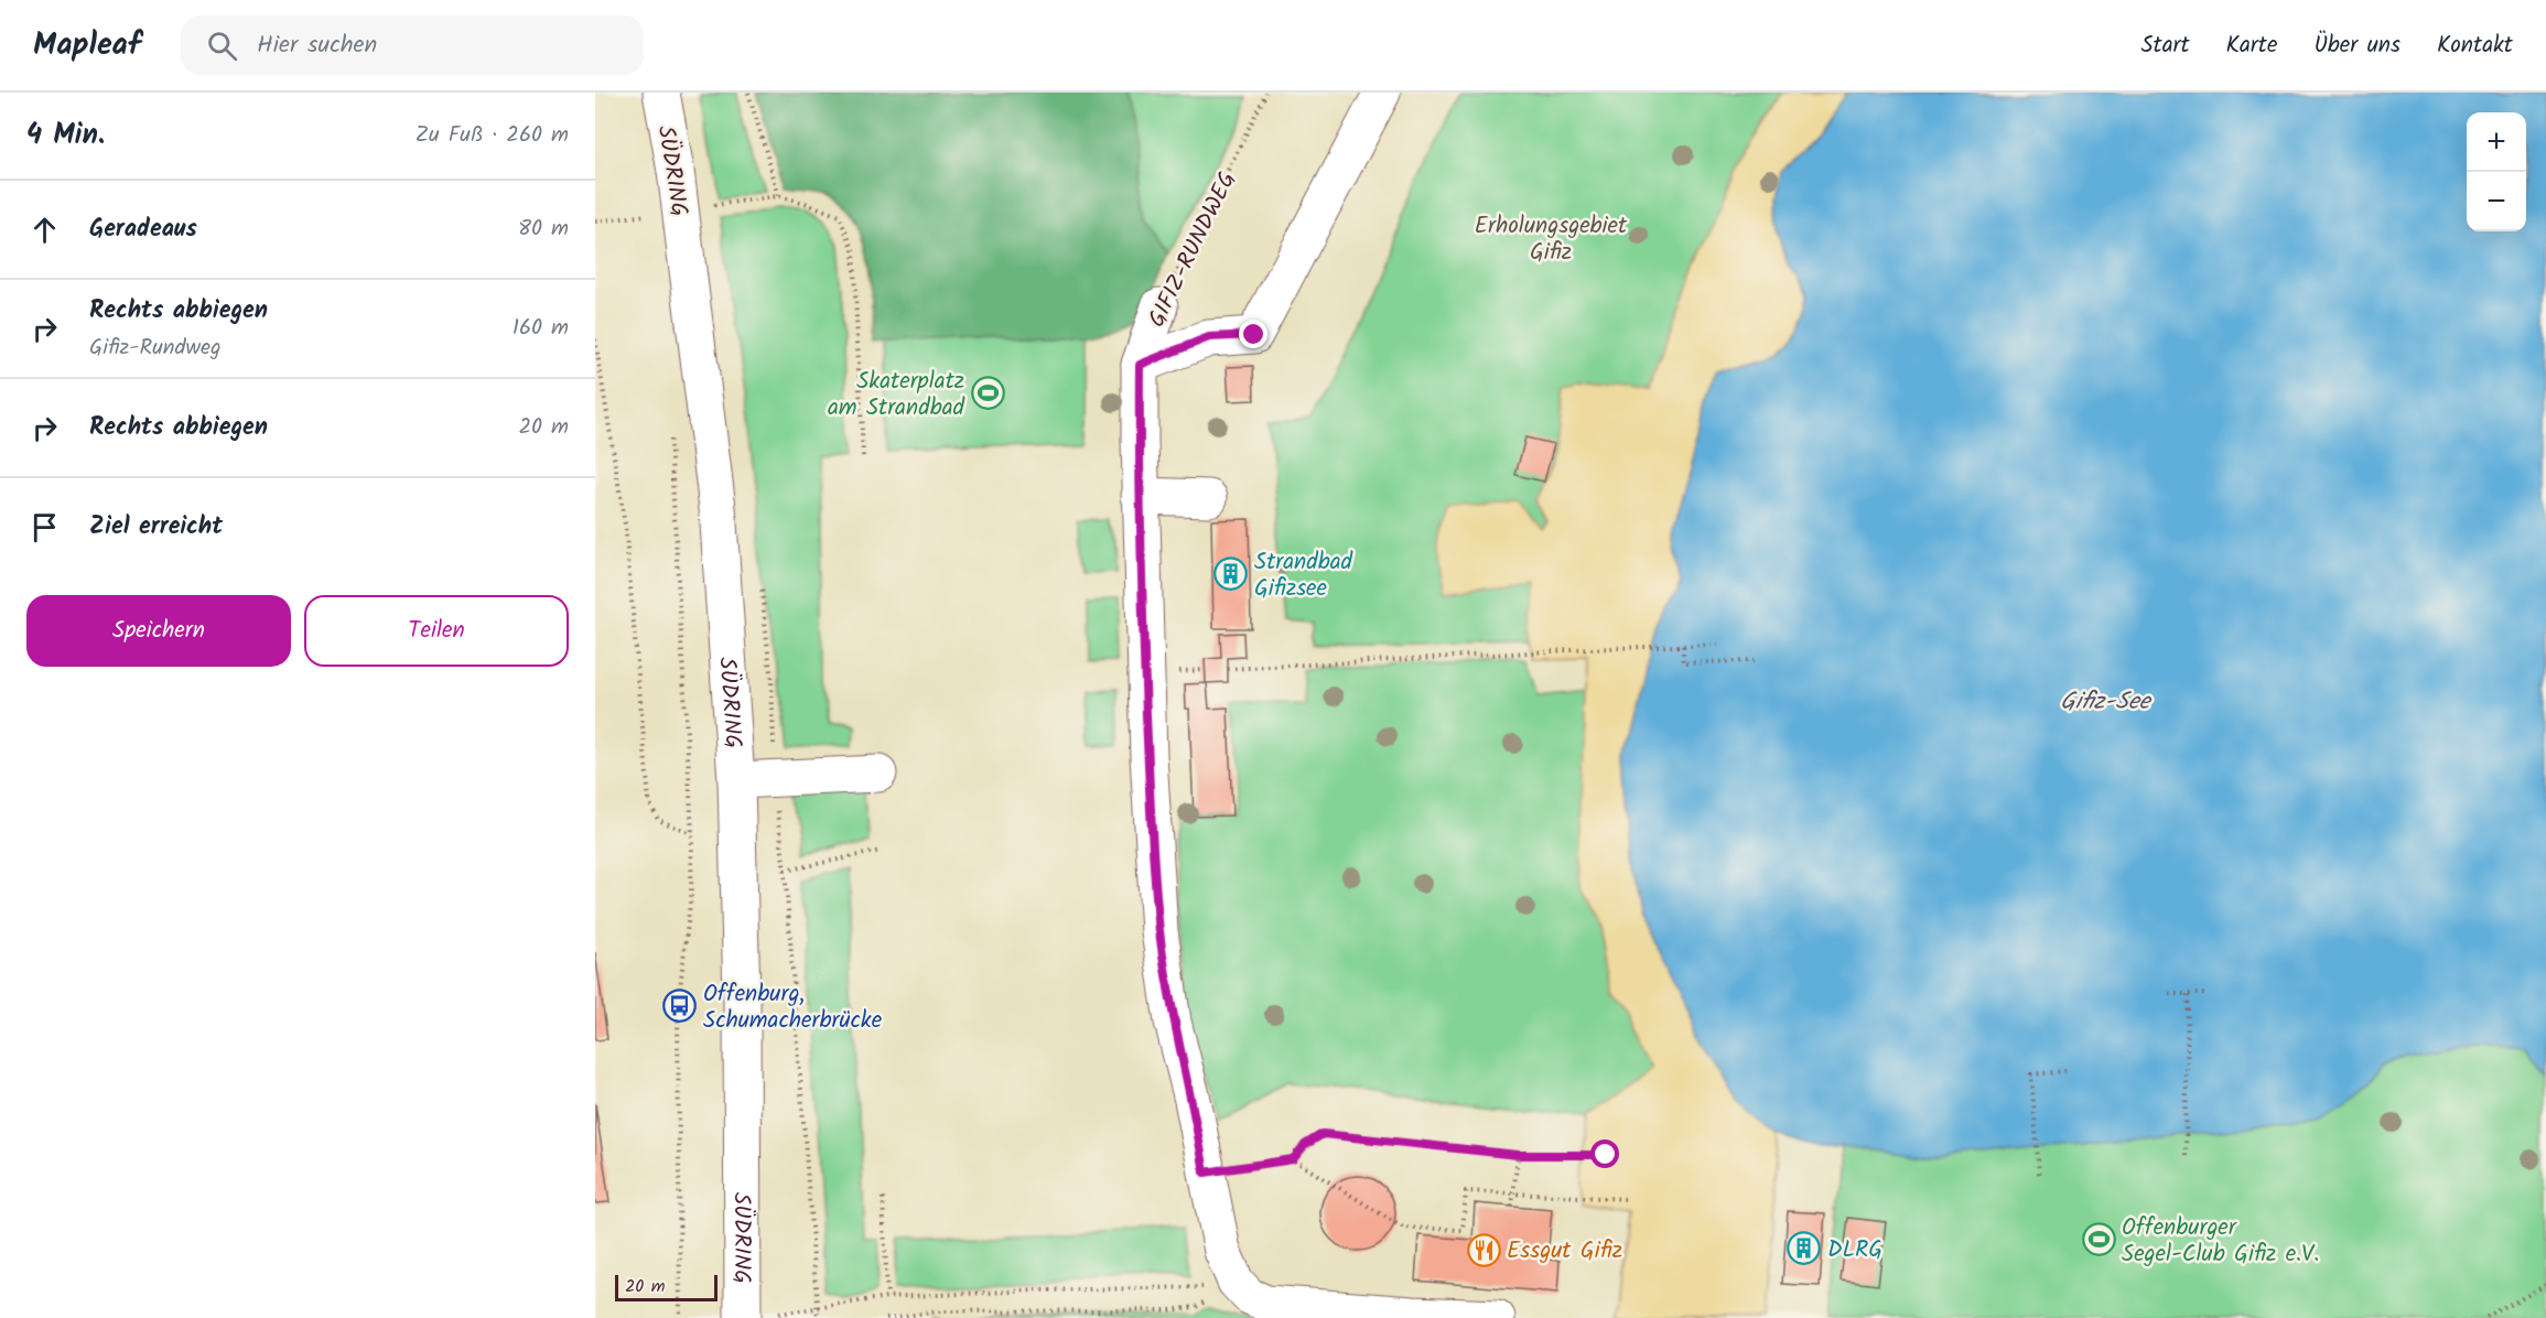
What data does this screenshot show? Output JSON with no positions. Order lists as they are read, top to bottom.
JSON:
{
  "streets": {
    "street": ["SÜDRING", "GIFIZ-RUNDWEG"]
  },
  "water": ["Gifiz-See"],
  "parks": ["Erholungsgebiet Gifiz"],
  "places": {
    "sports": ["Skaterplatz am Strandbad", "Offenburger Segel-Club Gifiz e.V."],
    "building": ["Strandbad Gifizsee", "DLRG"],
    "bus stop": ["Offenburg, Schumacherbrücke"],
    "restaurant": ["Essgut Gifiz"]
  },
  "scale_bar": "20 m",
  "page": {
    "header": "Mapleaf",
    "search": "Hier suchen",
    "nav": [
      "Start",
      "Karte",
      "Über uns",
      "Kontakt"
    ],
    "heading": ["4 Min.", "Zu Fuß · 260 m"],
    "map_buttons": ["+", "−"],
    "list": [
      ["Geradeaus", "80 m"],
      ["Rechts abbiegen", "Gifiz-Rundweg", "160 m"],
      ["Rechts abbiegen", "20 m"],
      "Ziel erreicht"
    ],
    "buttons": ["Speichern", "Teilen"],
    "scale": "20 m"
  }
}
